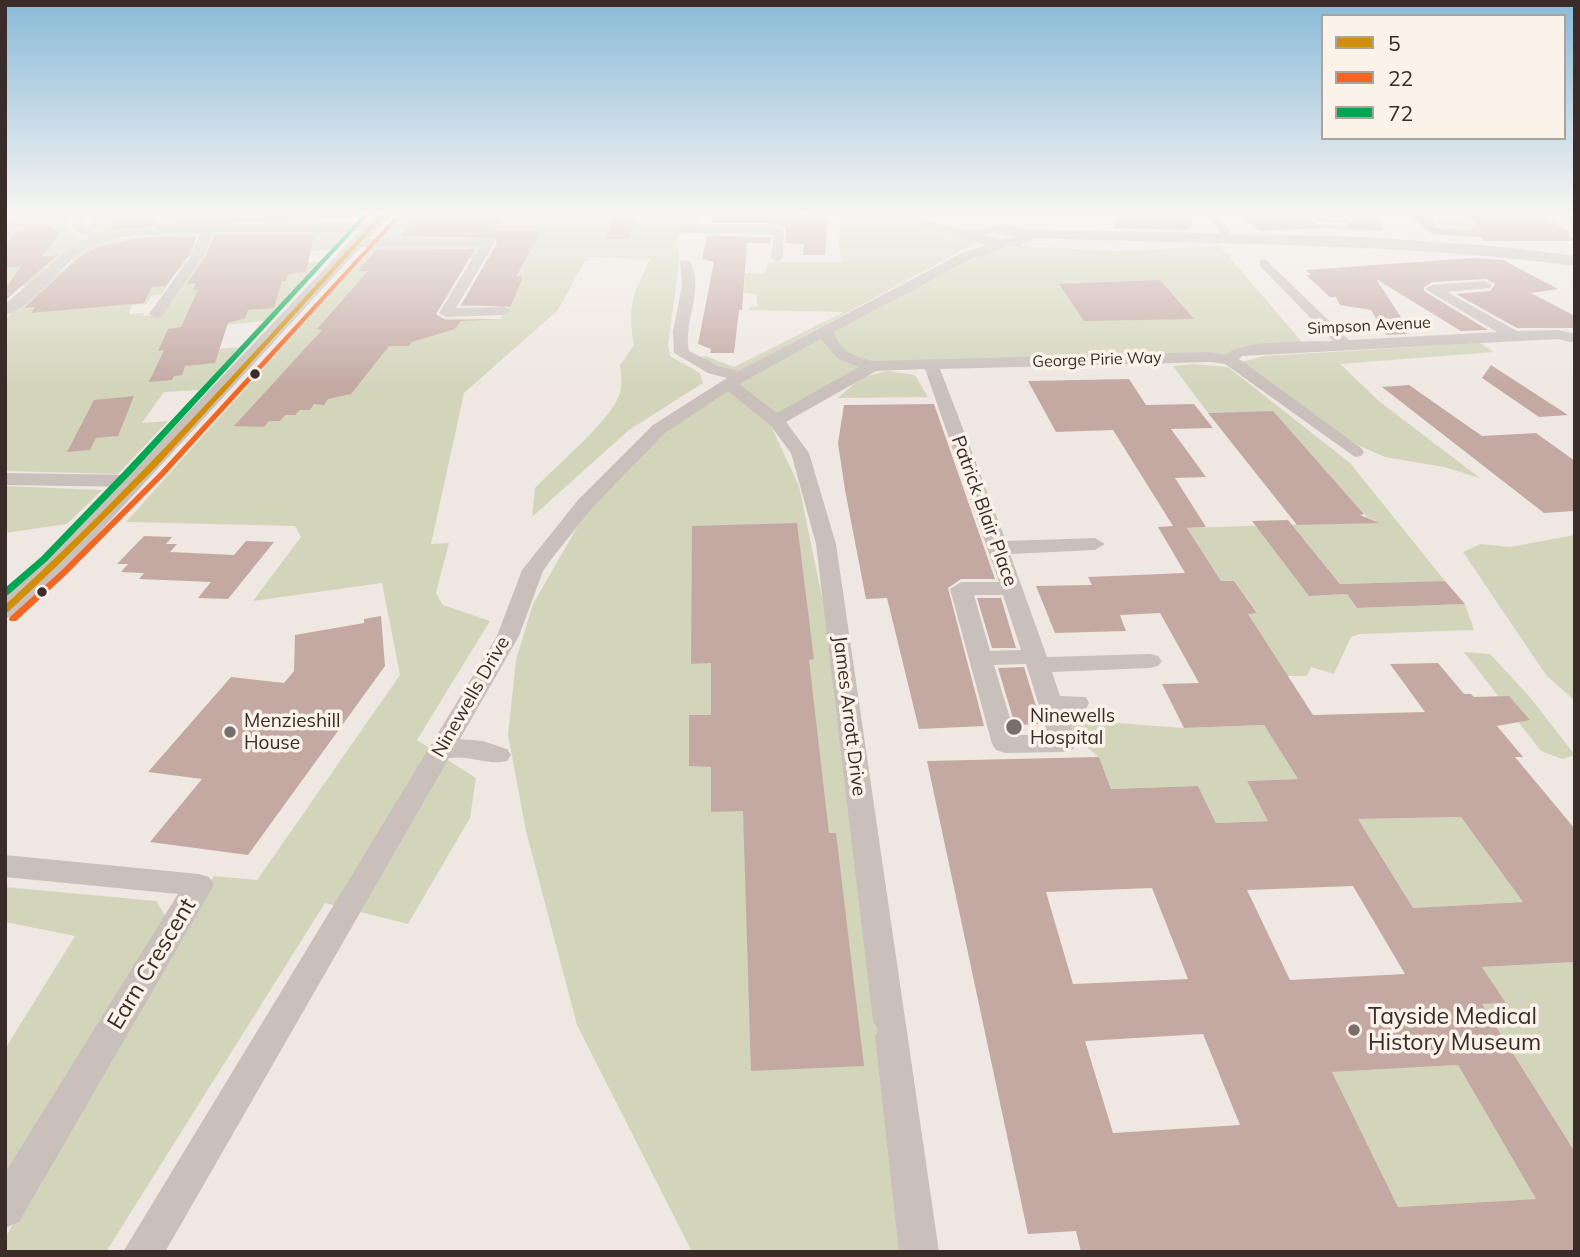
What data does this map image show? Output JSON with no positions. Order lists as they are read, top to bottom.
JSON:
{
  "streets": {
    "street": [
      "Simpson Avenue",
      "George Pirie Way",
      "Patrick Blair Place",
      "Ninewells Drive",
      "James Arrott Drive",
      "Earn Crescent"
    ]
  },
  "crossings": [
    ["Simpson Avenue", "George Pirie Way"],
    ["George Pirie Way", "Patrick Blair Place"],
    ["George Pirie Way", "Ninewells Drive"],
    ["Ninewells Drive", "James Arrott Drive"]
  ],
  "places": ["Ninewells Hospital", "Menzieshill House", "Tayside Medical History Museum"],
  "lines": ["transit line 5", "transit line 22", "transit line 72"],
  "legend": ["5", "22", "72"]
}
